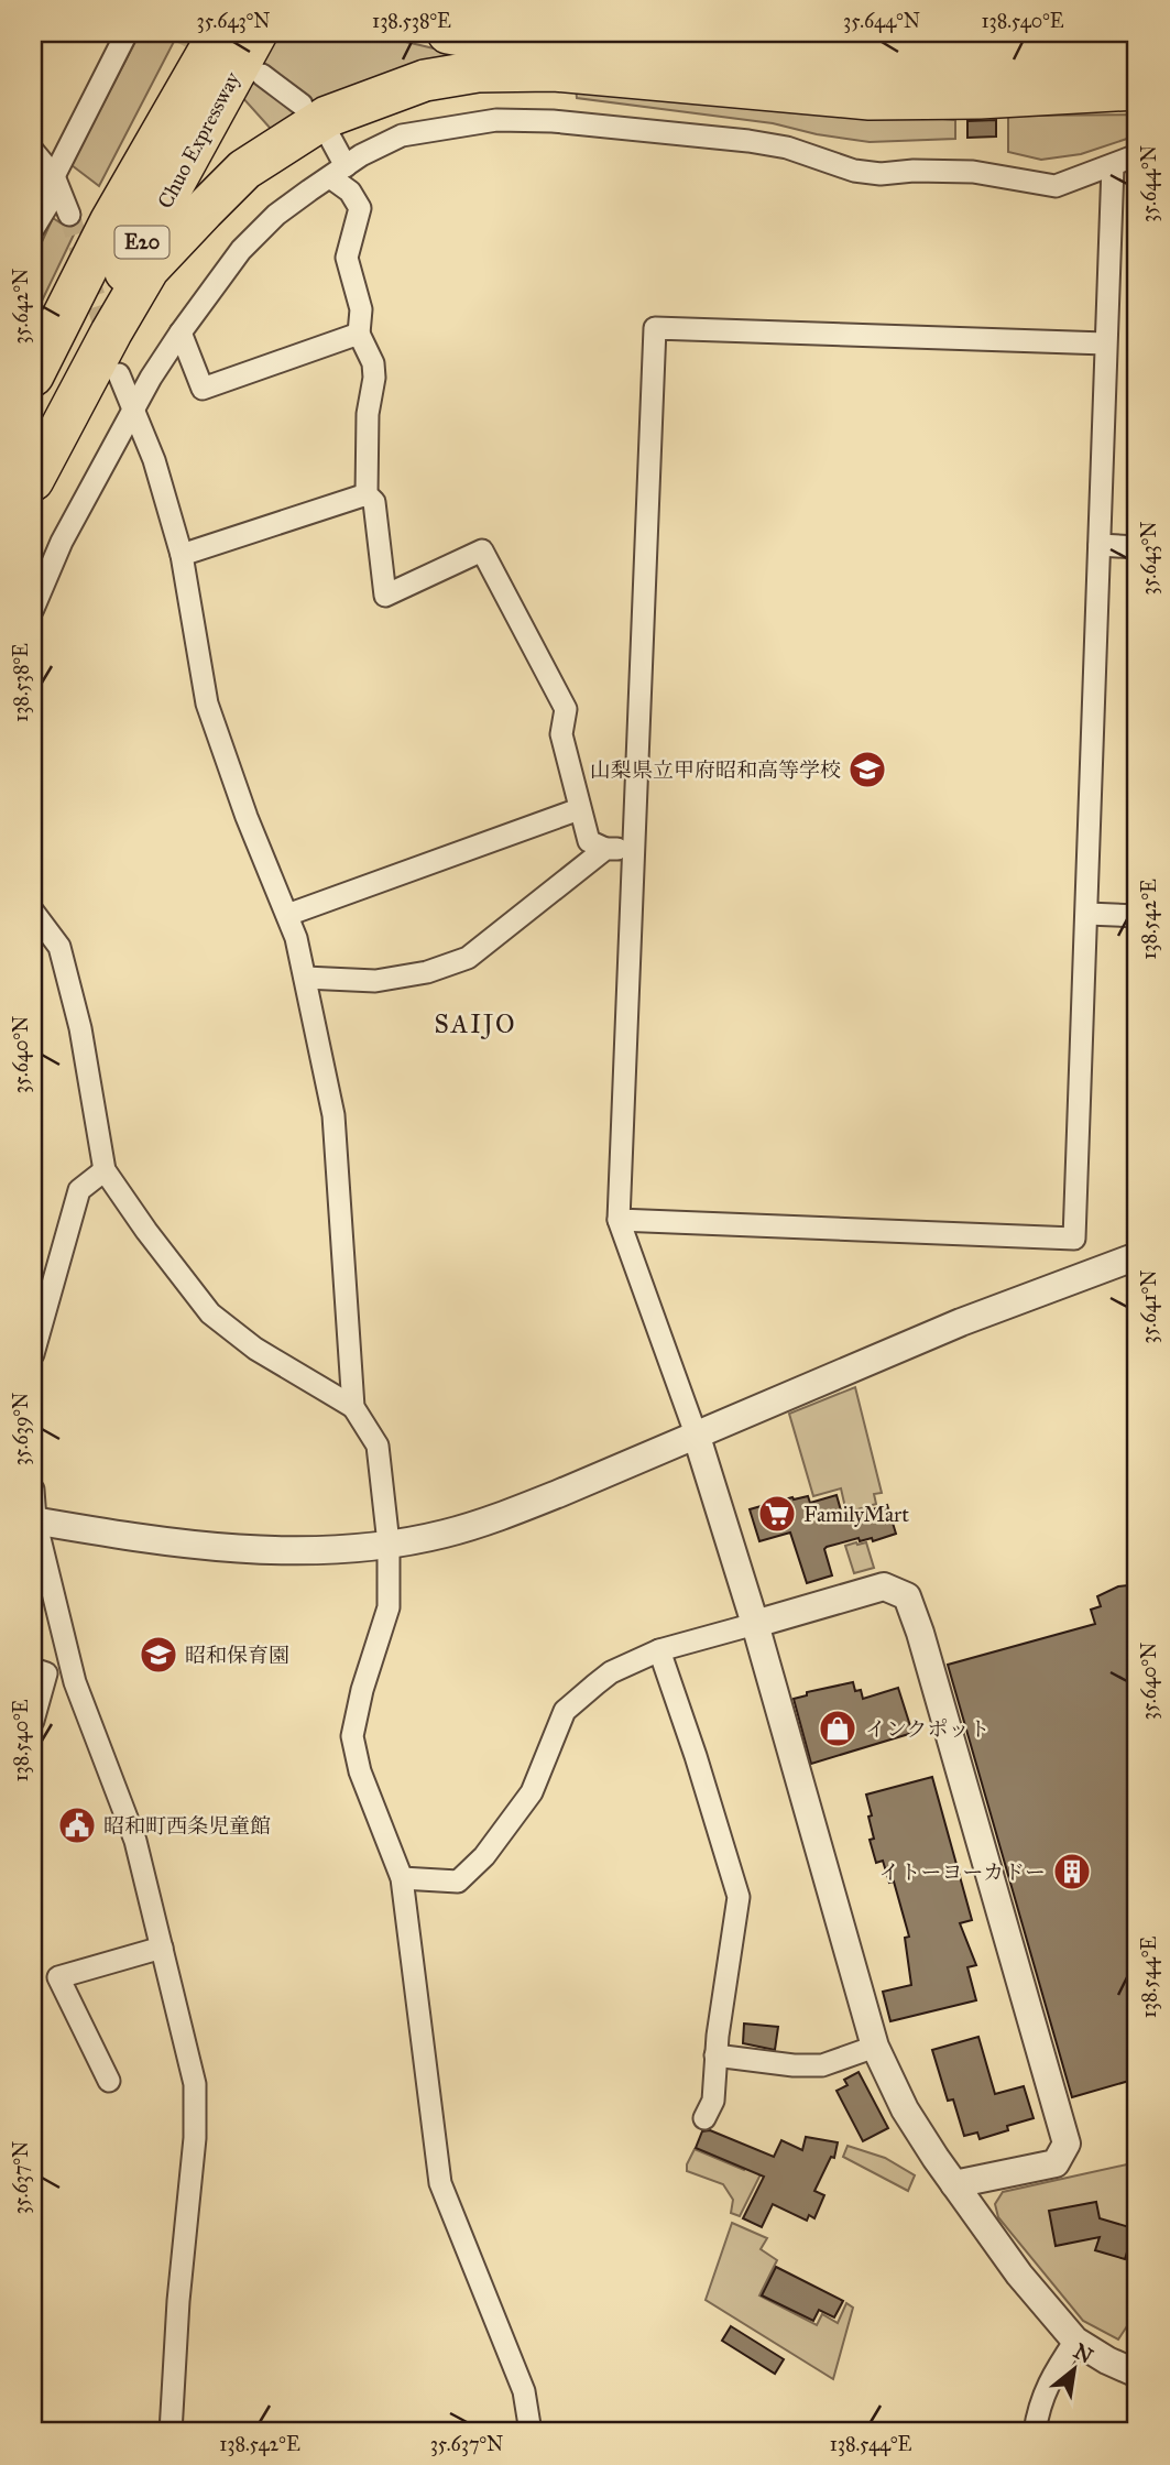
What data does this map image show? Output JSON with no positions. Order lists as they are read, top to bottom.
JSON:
{
  "streets": {
    "highway": ["Chuo Expressway", "E20"]
  },
  "districts": ["SAIJO"],
  "places": {
    "school or university": ["山梨県立甲府昭和高等学校", "昭和保育園"],
    "supermarket": ["FamilyMart"],
    "shop": ["インクポット"],
    "public building": ["昭和町西条児童館"],
    "building": ["イトーヨーカドー"]
  },
  "north": "top right",
  "coordinates": [
    "35.643°N",
    "138.538°E",
    "35.644°N",
    "138.540°E",
    "35.642°N",
    "138.542°E",
    "35.640°N",
    "35.641°N",
    "35.639°N",
    "138.544°E",
    "35.637°N"
  ]
}
